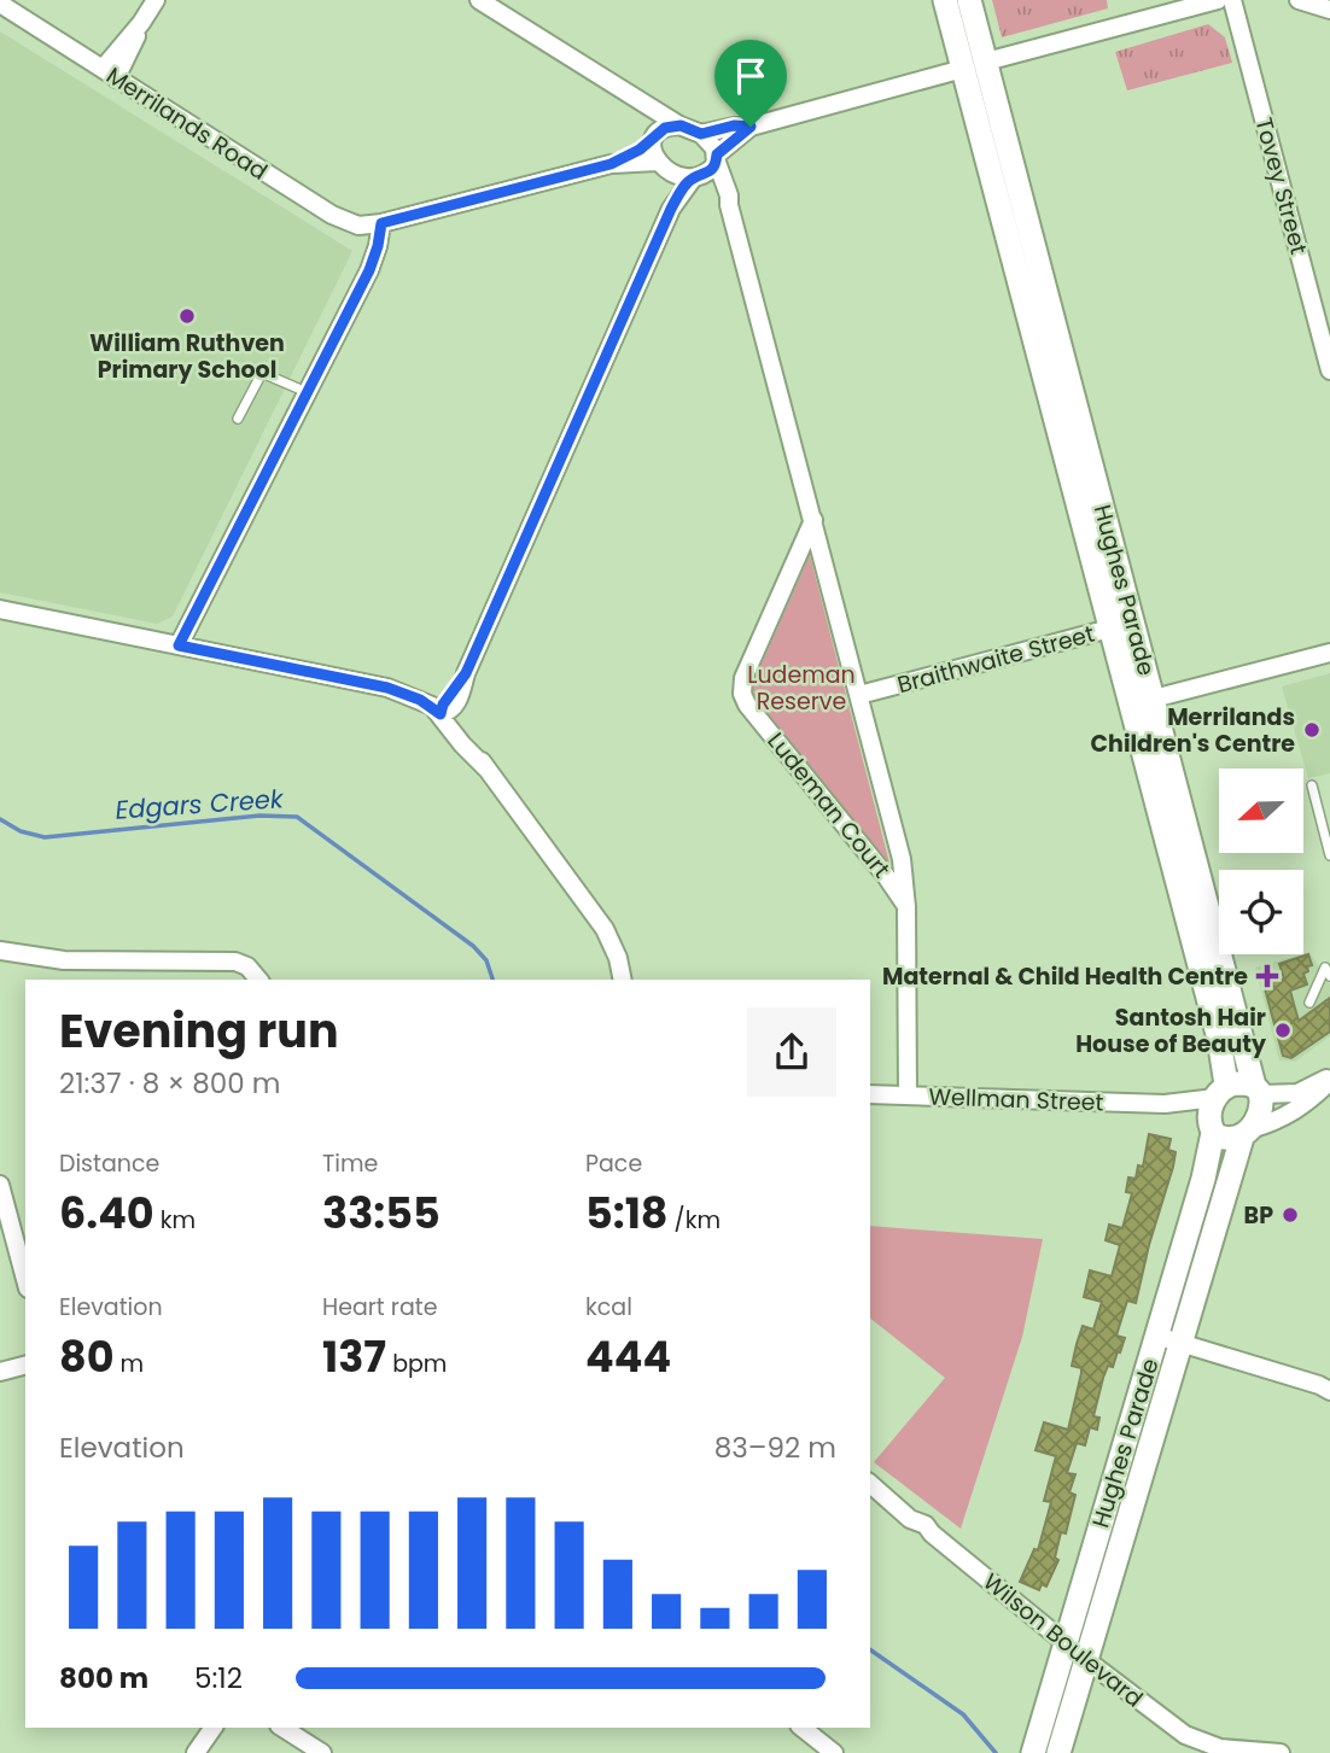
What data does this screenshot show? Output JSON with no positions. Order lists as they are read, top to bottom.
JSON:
{
  "streets": {
    "street": [
      "Merrilands Road",
      "Tovey Street",
      "Hughes Parade",
      "Braithwaite Street",
      "Ludeman Court",
      "Wellman Street",
      "Wilson Boulevard"
    ]
  },
  "crossings": [
    ["Hughes Parade", "Braithwaite Street"],
    ["Hughes Parade", "Wellman Street"],
    ["Hughes Parade", "Wilson Boulevard"],
    ["Braithwaite Street", "Ludeman Court"],
    ["Ludeman Court", "Wellman Street"]
  ],
  "water": ["Edgars Creek"],
  "parks": ["Ludeman Reserve"],
  "places": {
    "other": [
      "William Ruthven Primary School",
      "Merrilands Children's Centre",
      "Santosh Hair House of Beauty",
      "BP"
    ],
    "health": ["Maternal & Child Health Centre"]
  },
  "north": "left",
  "page": {
    "heading": ["Evening run", "21:37 · 8 × 800 m"],
    "stats": [
      ["Distance", "6.40 km"],
      ["Time", "33:55"],
      ["Pace", "5:18 /km"],
      ["Elevation", "80 m"],
      ["Heart rate", "137 bpm"],
      ["kcal", "444"]
    ],
    "chart": ["Elevation", "83–92 m"],
    "list": [
      {
        "name": "800 m",
        "note": "5:12"
      }
    ]
  }
}
